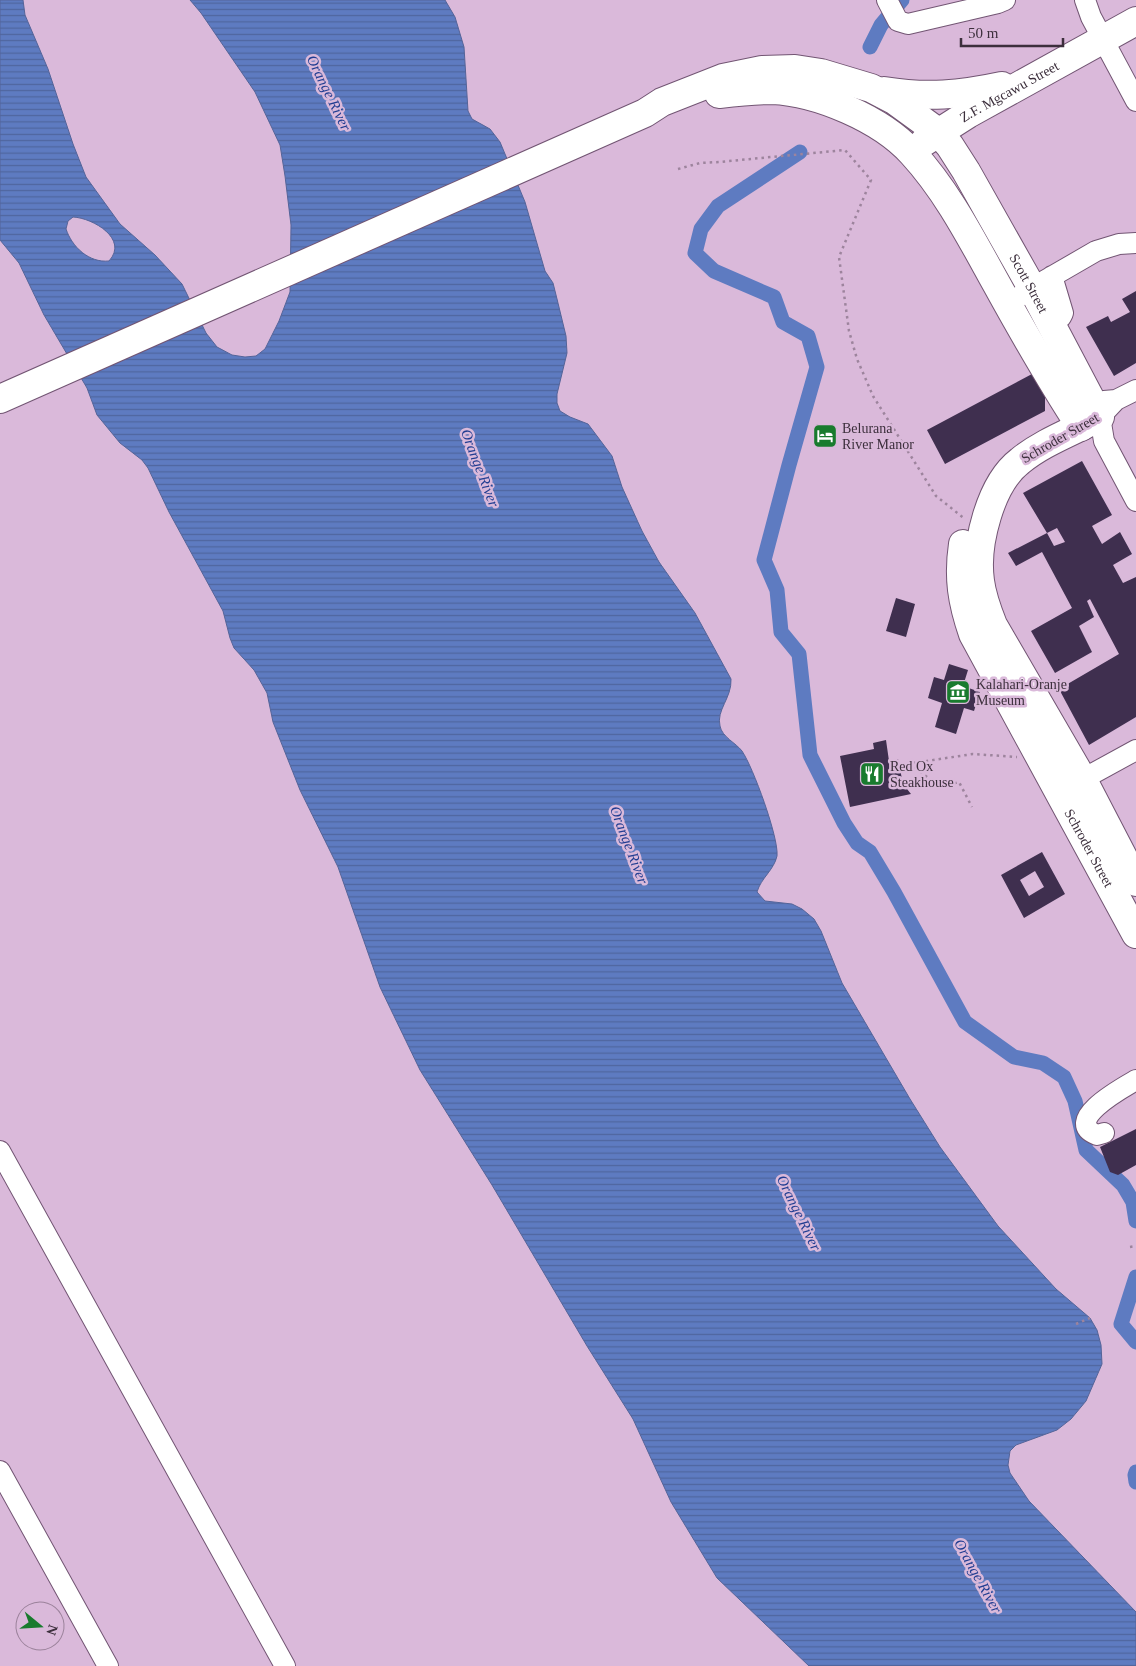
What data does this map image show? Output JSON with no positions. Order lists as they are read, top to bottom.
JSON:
{
  "streets": {
    "highway": ["Z.F. Mgcawu Street", "Scott Street", "Schroder Street"]
  },
  "crossings": [
    ["Z.F. Mgcawu Street", "Scott Street"],
    ["Scott Street", "Schroder Street"]
  ],
  "water": ["Orange River"],
  "places": {
    "hotel": ["Belurana River Manor"],
    "museum": ["Kalahari-Oranje Museum"],
    "restaurant": ["Red Ox Steakhouse"]
  },
  "scale_bar": "50 m",
  "north": "right"
}
